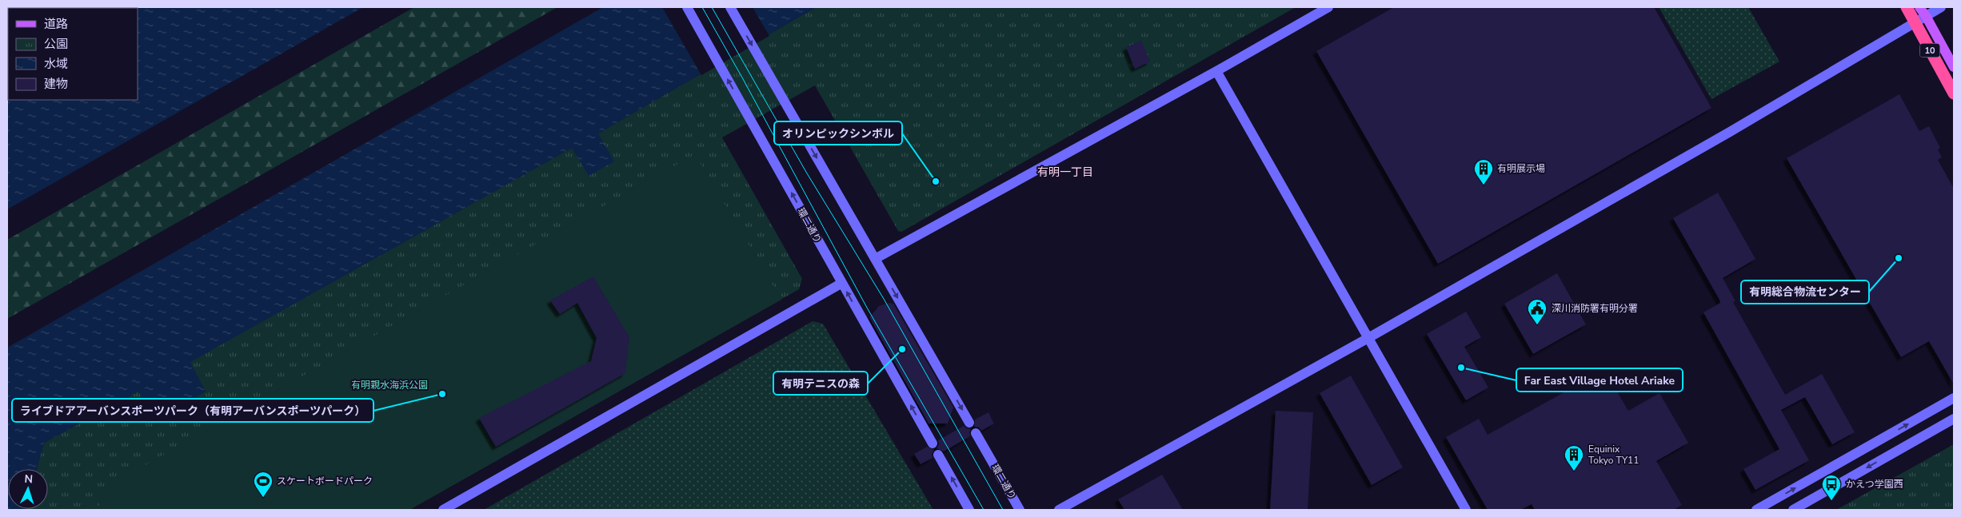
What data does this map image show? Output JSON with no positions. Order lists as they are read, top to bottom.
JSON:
{
  "streets": {
    "highway": ["10"],
    "street": ["環二通り"]
  },
  "districts": ["有明一丁目"],
  "parks": ["有明親水海浜公園"],
  "places": {
    "other": [
      "オリンピックシンボル",
      "有明総合物流センター",
      "有明テニスの森",
      "Far East Village Hotel Ariake",
      "ライブドアアーバンスポーツパーク（有明アーバンスポーツパーク）"
    ],
    "building": ["有明展示場", "Equinix Tokyo TY11"],
    "public building": ["深川消防署有明分署"],
    "sports": ["スケートボードパーク"],
    "bus stop": ["かえつ学園西"]
  },
  "legend": [
    "道路",
    "公園",
    "水域",
    "建物"
  ],
  "north": "top"
}
